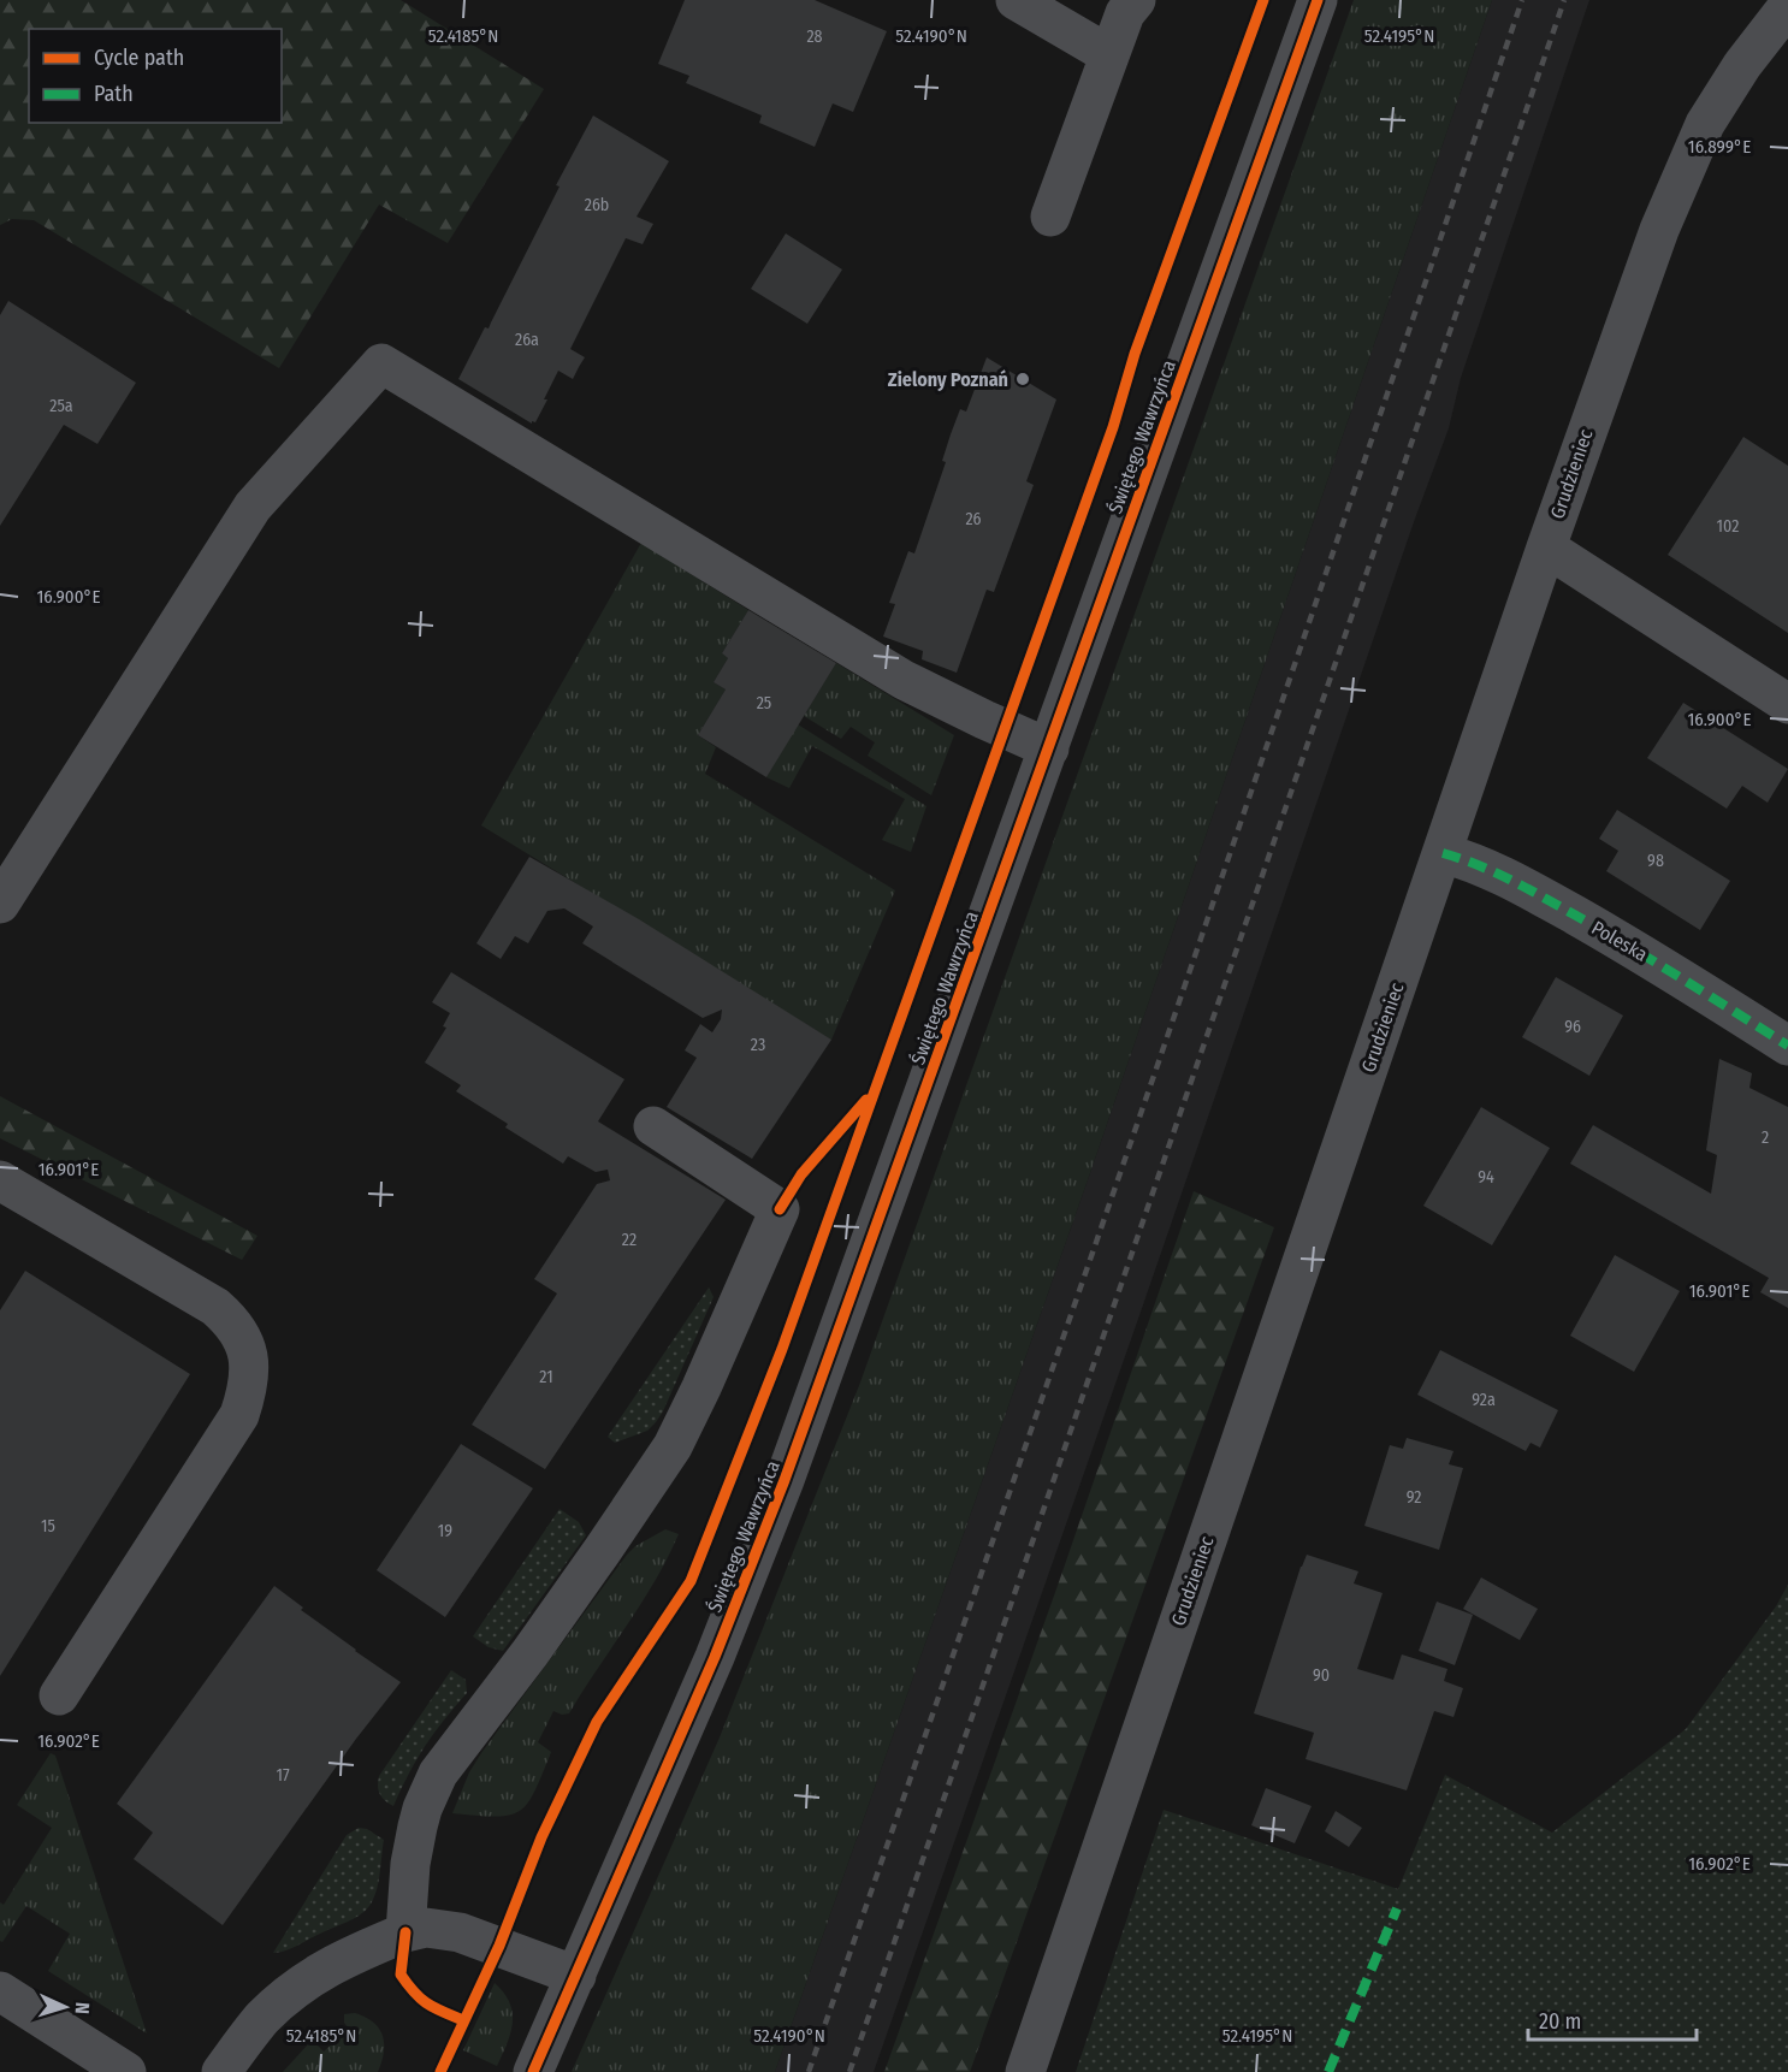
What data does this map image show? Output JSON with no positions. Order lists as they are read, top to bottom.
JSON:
{
  "streets": {
    "street": ["Świętego Wawrzyńca", "Grudzieniec", "Poleska"]
  },
  "crossings": [
    ["Grudzieniec", "Poleska"]
  ],
  "places": ["Zielony Poznań"],
  "house_numbers": [
    "28",
    "26b",
    "26a",
    "25a",
    "26",
    "102",
    "25",
    "98",
    "96",
    "23",
    "2",
    "94",
    "22",
    "21",
    "92a",
    "92",
    "15",
    "19",
    "90",
    "17"
  ],
  "legend": ["Cycle path", "Path"],
  "scale_bar": "20 m",
  "north": "right",
  "coordinates": [
    "52.4185°N",
    "52.4190°N",
    "52.4195°N",
    "16.899°E",
    "16.900°E",
    "16.901°E",
    "16.902°E"
  ]
}
